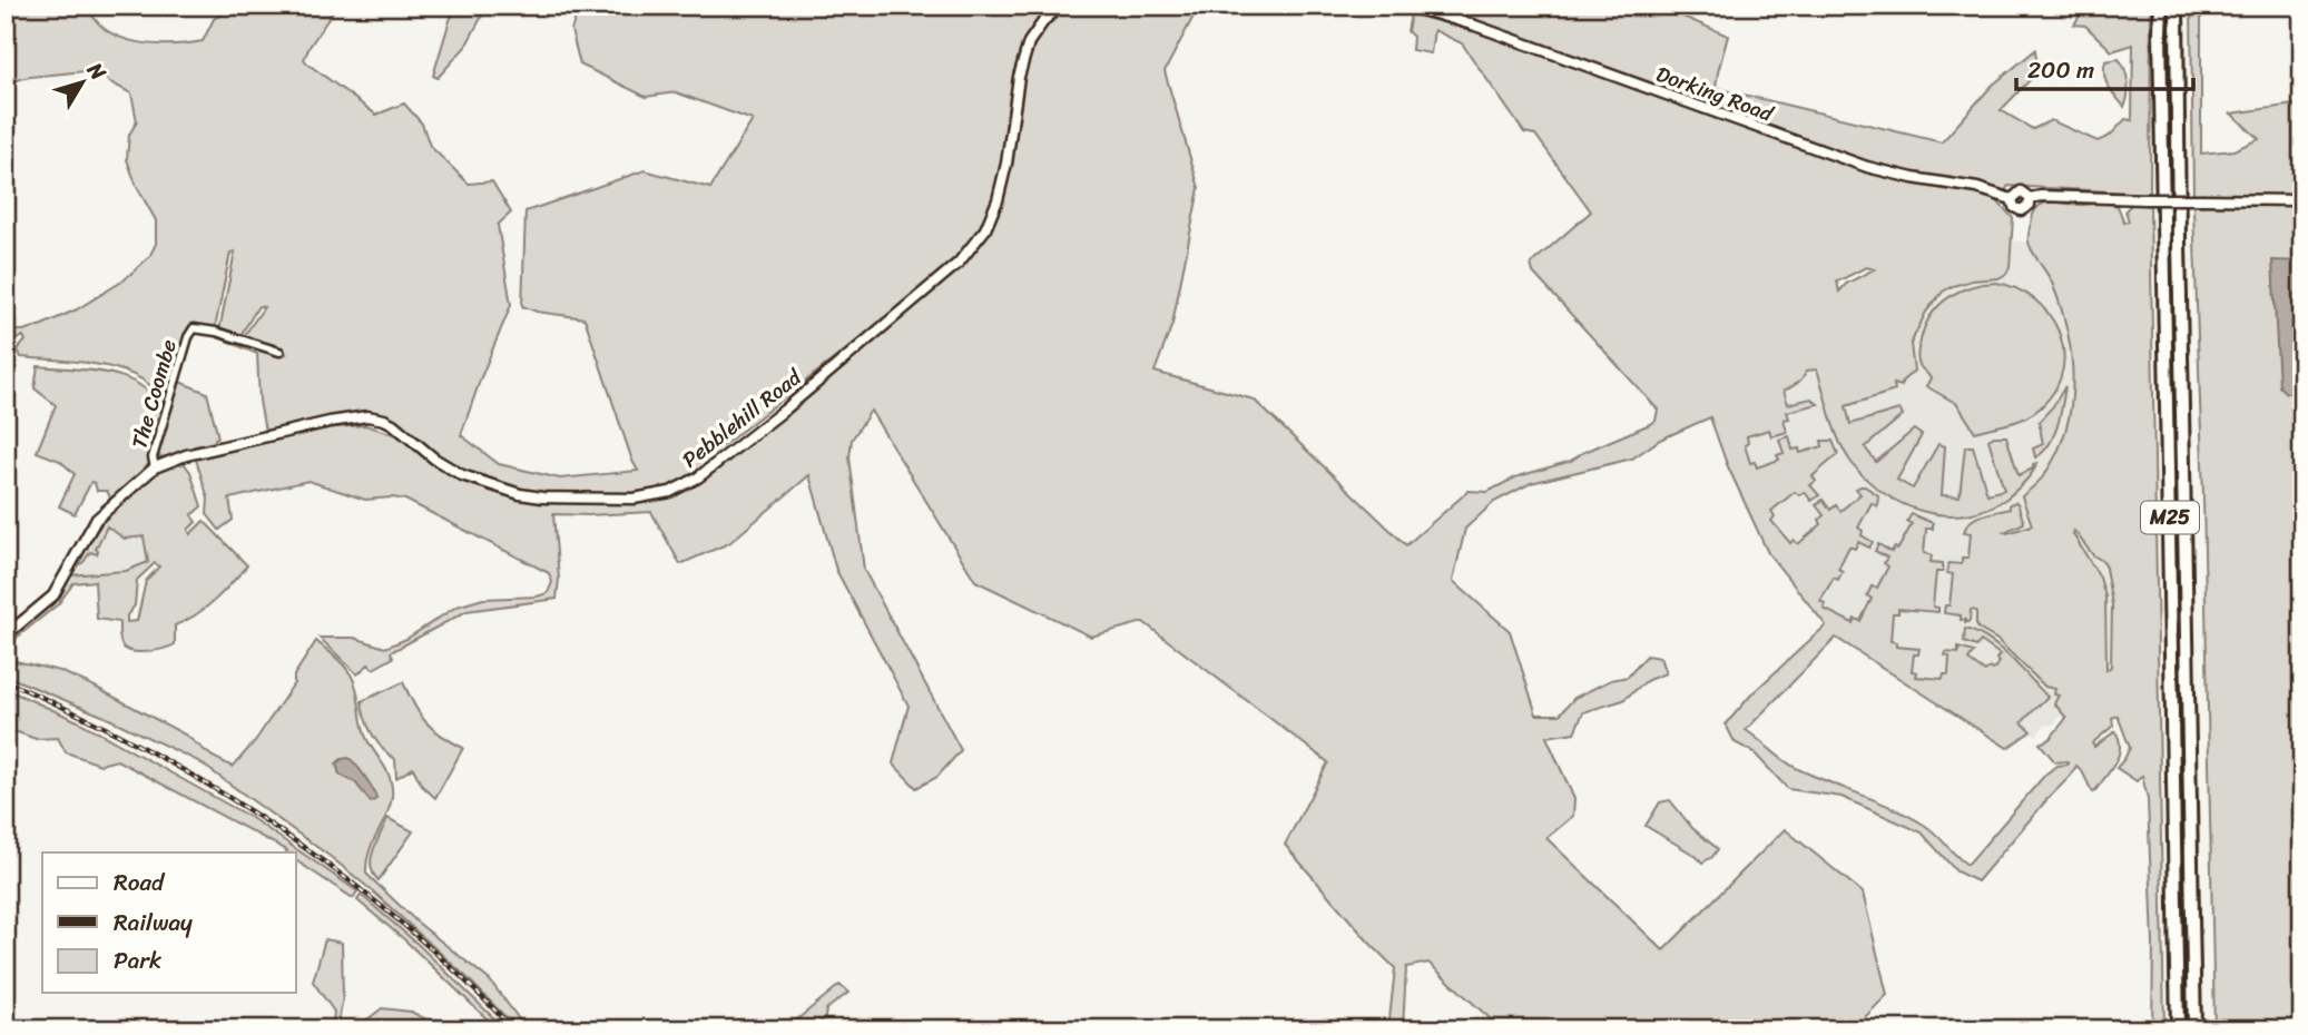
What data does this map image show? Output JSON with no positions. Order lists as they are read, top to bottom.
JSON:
{
  "streets": {
    "highway": ["M25"],
    "main road": ["Dorking Road", "Pebblehill Road"],
    "street": ["The Coombe"]
  },
  "crossings": [
    ["The Coombe", "Pebblehill Road"]
  ],
  "legend": ["Road", "Railway", "Park"],
  "scale_bar": "200 m",
  "north": "top right"
}
